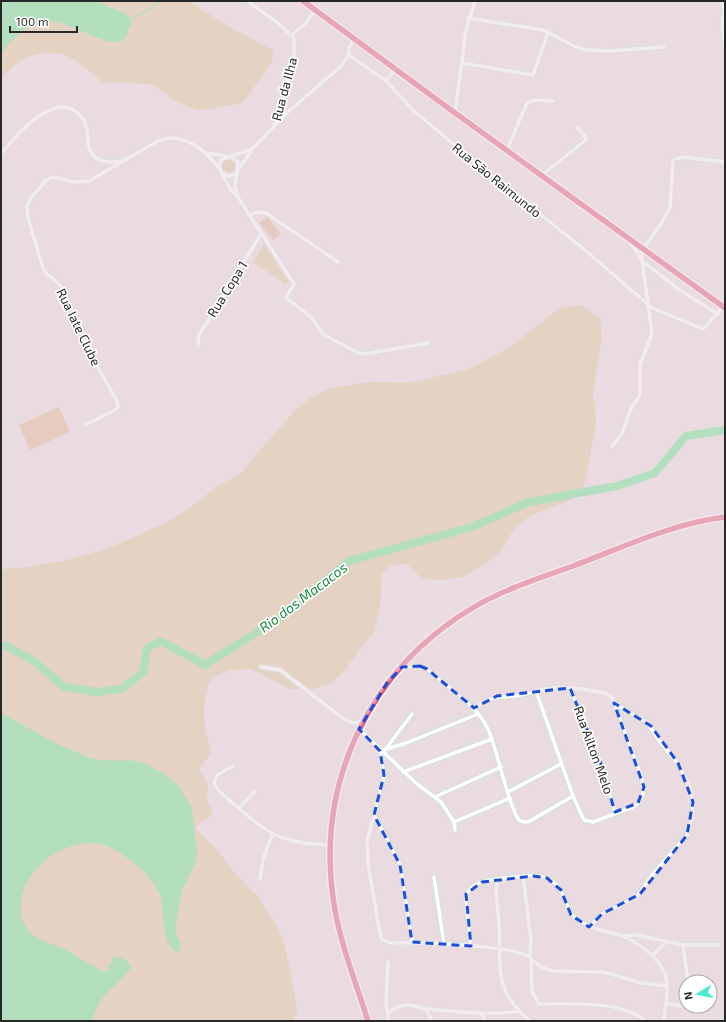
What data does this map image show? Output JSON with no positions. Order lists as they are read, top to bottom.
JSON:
{
  "streets": {
    "street": [
      "Rua da Ilha",
      "Rua São Raimundo",
      "Rua Copa 1",
      "Rua Iate Clube",
      "Rua Ailton Melo"
    ]
  },
  "water": ["Rio dos Macacos"],
  "scale_bar": "100 m",
  "north": "left"
}
